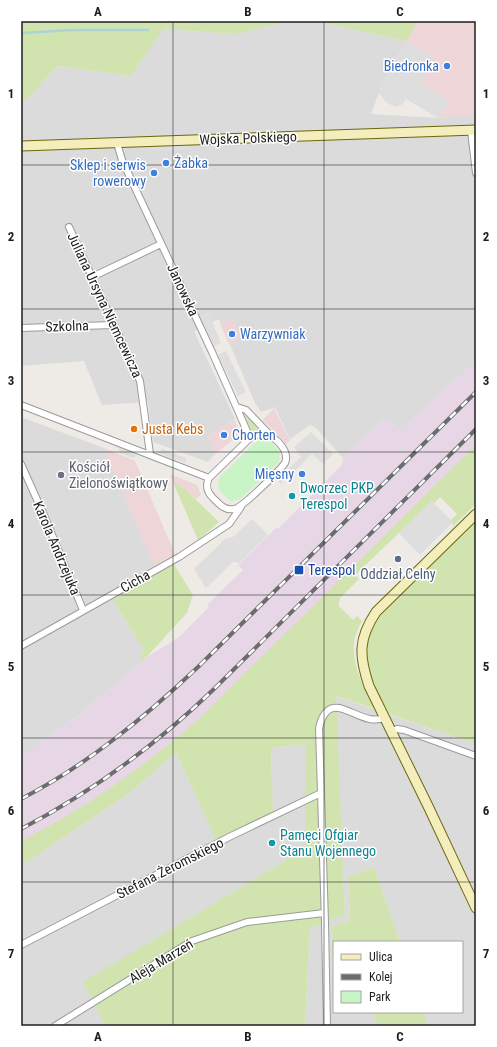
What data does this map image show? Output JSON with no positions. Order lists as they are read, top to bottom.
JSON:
{
  "streets": {
    "main road": ["Wojska Polskiego"],
    "street": [
      "Janowska",
      "Juliana Ursyna Niemcewicza",
      "Szkolna",
      "Karola Andrzejuka",
      "Cicha",
      "Stefana Żeromskiego",
      "Aleja Marzeń"
    ]
  },
  "crossings": [
    ["Wojska Polskiego", "Janowska"],
    ["Janowska", "Cicha"],
    ["Juliana Ursyna Niemcewicza", "Szkolna"],
    ["Karola Andrzejuka", "Cicha"]
  ],
  "places": {
    "other": [
      "Biedronka",
      "Żabka",
      "Sklep i serwis rowerowy",
      "Warzywniak",
      "Justa Kebs",
      "Chorten",
      "Mięsny",
      "Kościół Zielonoświątkowy",
      "Dworzec PKP Terespol",
      "Oddział Celny",
      "Pamęci Ofgiar Stanu Wojennego"
    ],
    "transit": ["Terespol"]
  },
  "legend": ["Ulica", "Kolej", "Park"],
  "grid": {
    "columns": ["A", "B", "C"],
    "rows": [
      "1",
      "2",
      "3",
      "4",
      "5",
      "6",
      "7"
    ]
  }
}
